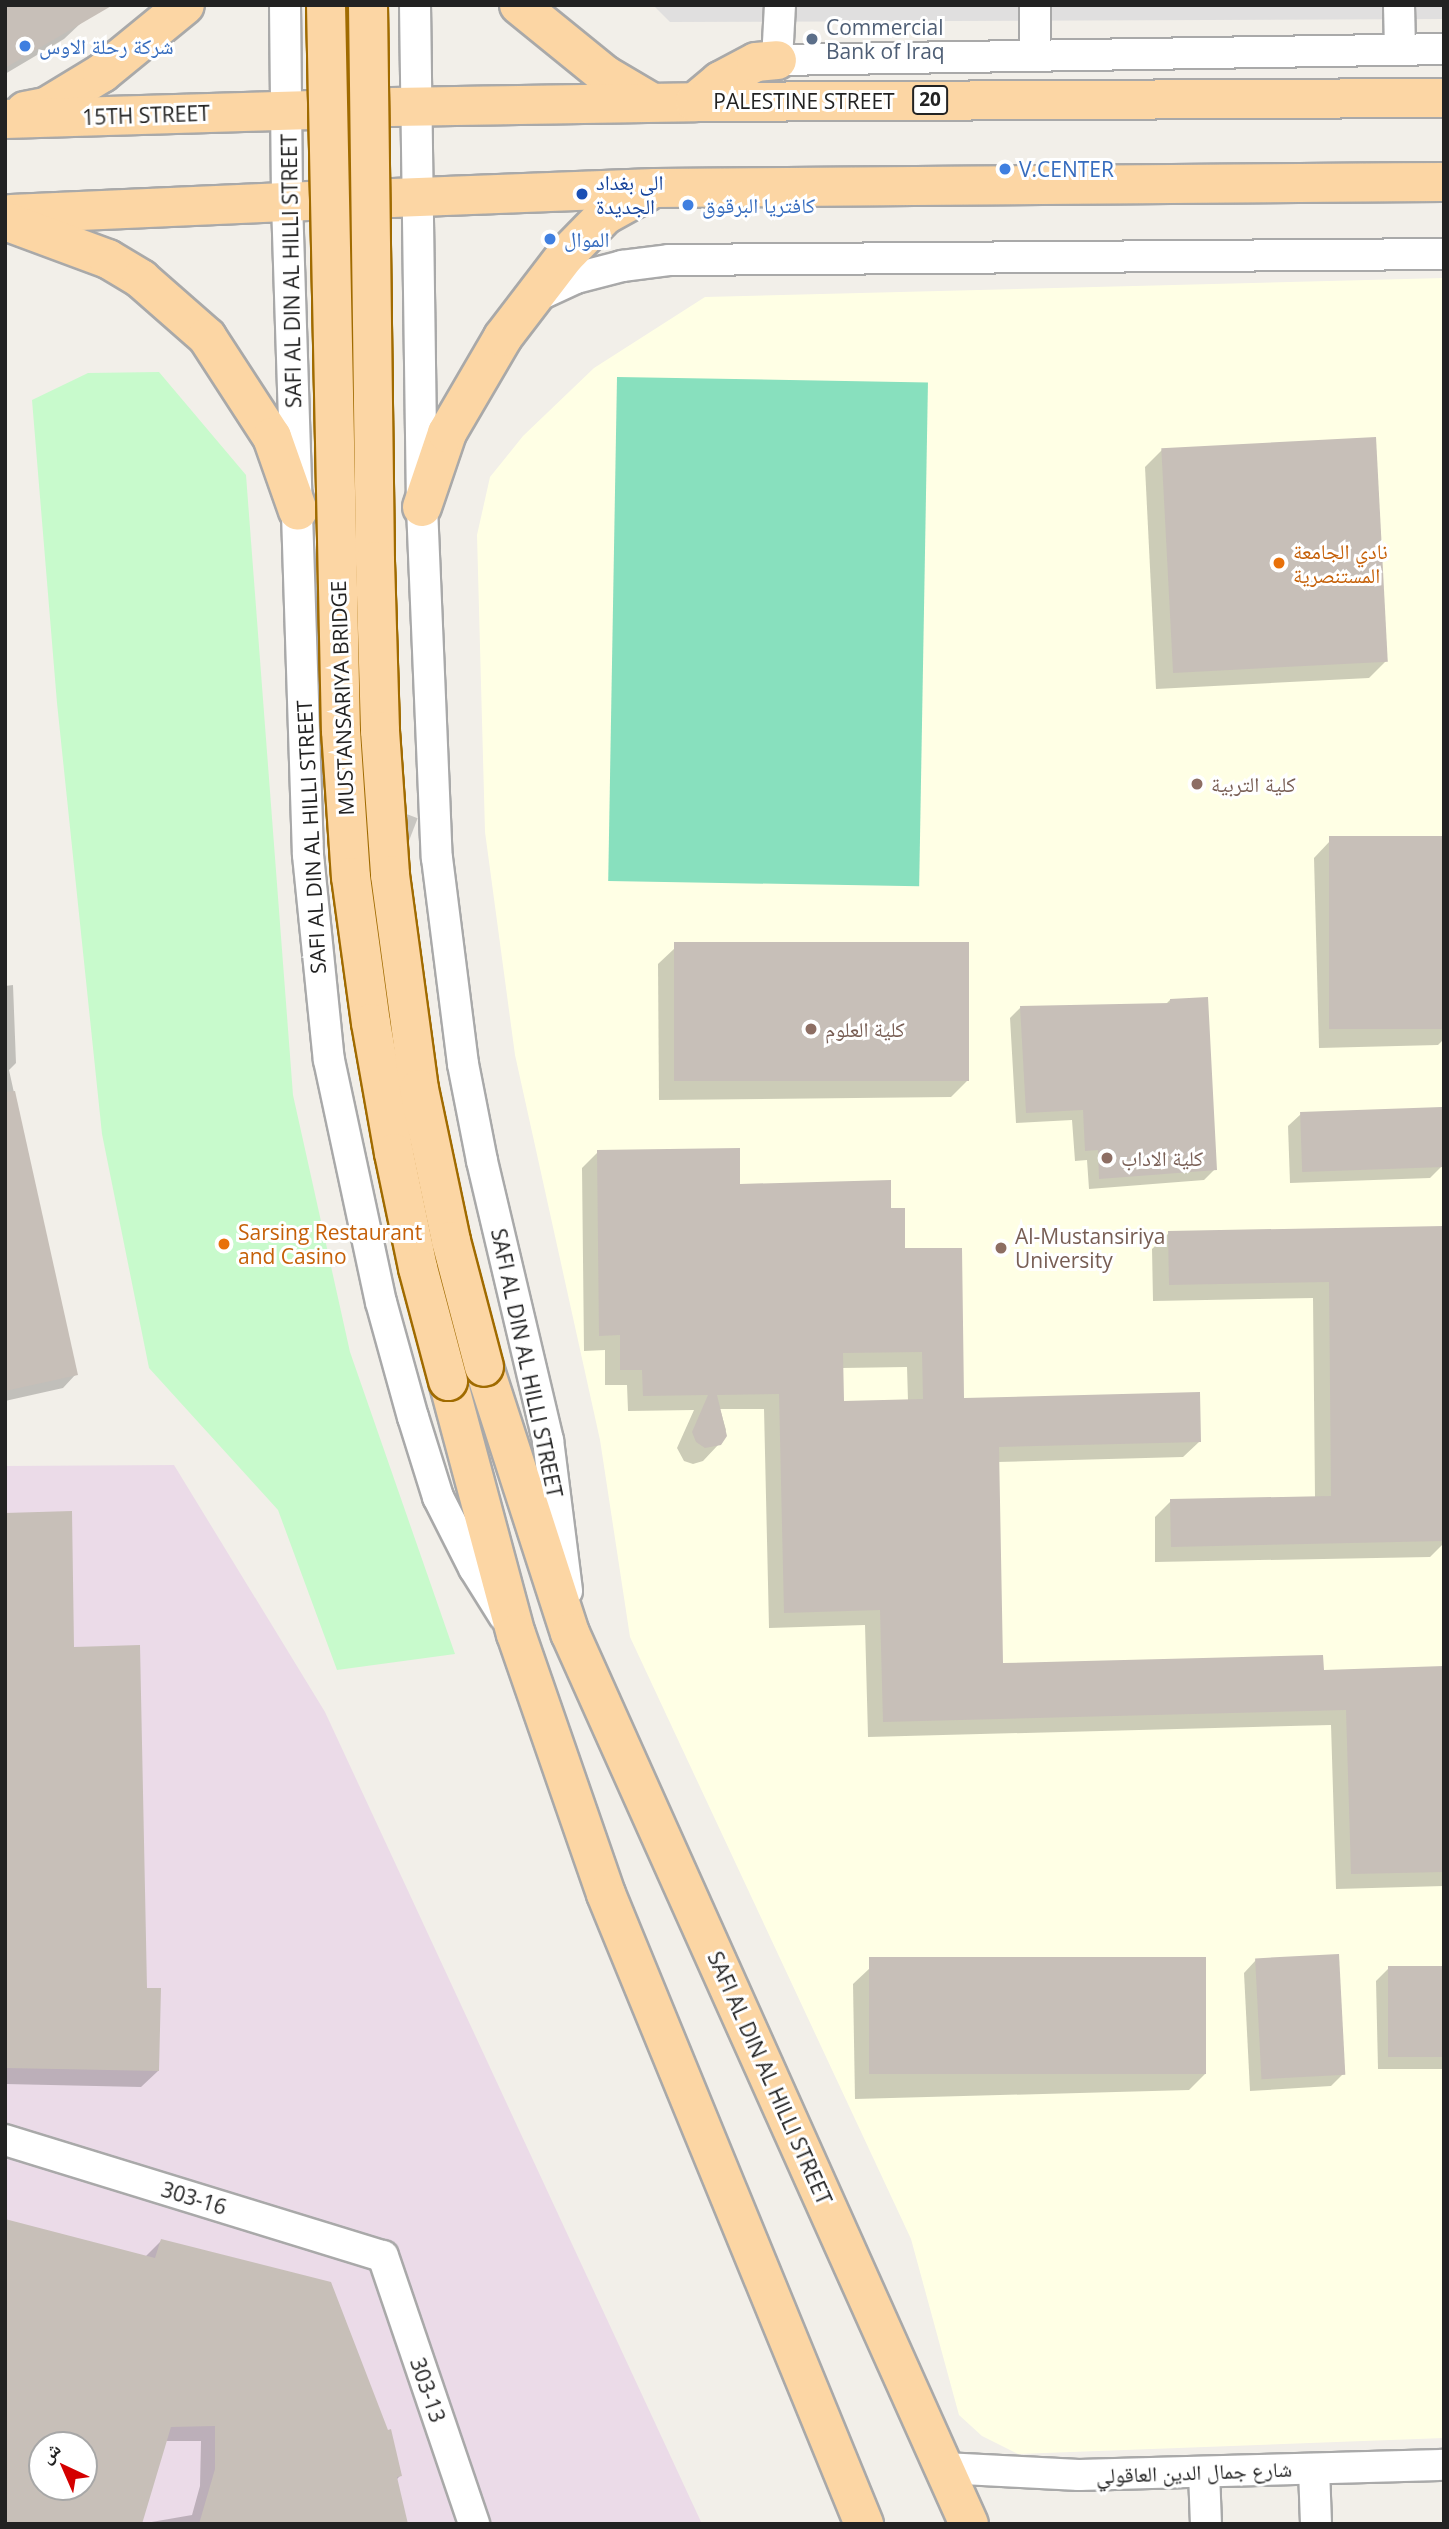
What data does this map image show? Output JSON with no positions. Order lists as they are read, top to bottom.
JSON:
{
  "streets": {
    "main road": [
      "20",
      "PALESTINE STREET",
      "15TH STREET",
      "SAFI AL DIN AL HILLI STREET",
      "MUSTANSARIYA BRIDGE"
    ],
    "street": ["303-16", "303-13", "شارع جمال الدين العاقولي"]
  },
  "crossings": [
    ["PALESTINE STREET", "SAFI AL DIN AL HILLI STREET"],
    ["15TH STREET", "SAFI AL DIN AL HILLI STREET"],
    ["SAFI AL DIN AL HILLI STREET", "MUSTANSARIYA BRIDGE"],
    ["SAFI AL DIN AL HILLI STREET", "شارع جمال الدين العاقولي"],
    ["303-16", "303-13"]
  ],
  "places": [
    "Commercial Bank of Iraq",
    "شركة رحلة الاوس",
    "V.CENTER",
    "الى بغداد الجديدة",
    "كافتريا البرقوق",
    "الموال",
    "نادي الجامعة المستنصرية",
    "كلية التربية",
    "كلية العلوم",
    "كلية الاداب",
    "Sarsing Restaurant and Casino",
    "Al-Mustansiriya University"
  ],
  "north": "top left"
}
